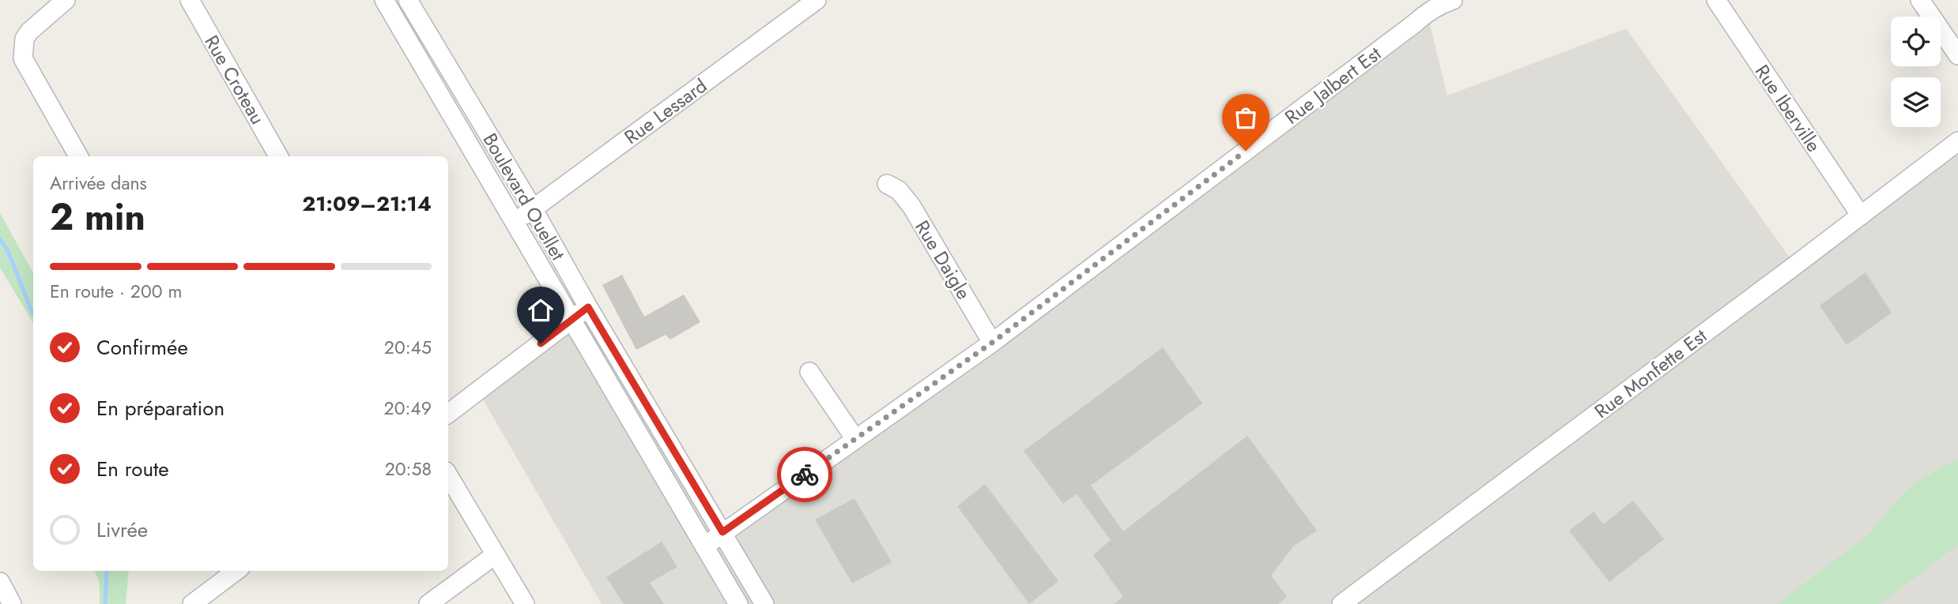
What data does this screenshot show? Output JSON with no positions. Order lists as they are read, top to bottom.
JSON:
{
  "streets": {
    "street": [
      "Rue Croteau",
      "Rue Jalbert Est",
      "Rue Iberville",
      "Rue Lessard",
      "Boulevard Ouellet",
      "Rue Daigle",
      "Rue Monfette Est"
    ]
  },
  "crossings": [
    ["Rue Jalbert Est", "Boulevard Ouellet"],
    ["Rue Jalbert Est", "Rue Daigle"],
    ["Rue Iberville", "Rue Monfette Est"],
    ["Rue Lessard", "Boulevard Ouellet"]
  ],
  "page": {
    "heading": ["2 min", "Arrivée dans", "21:09–21:14"],
    "bar": "En route · 200 m",
    "list": [
      ["Confirmée", "20:45"],
      ["En préparation", "20:49"],
      ["En route", "20:58"],
      "Livrée"
    ]
  }
}
